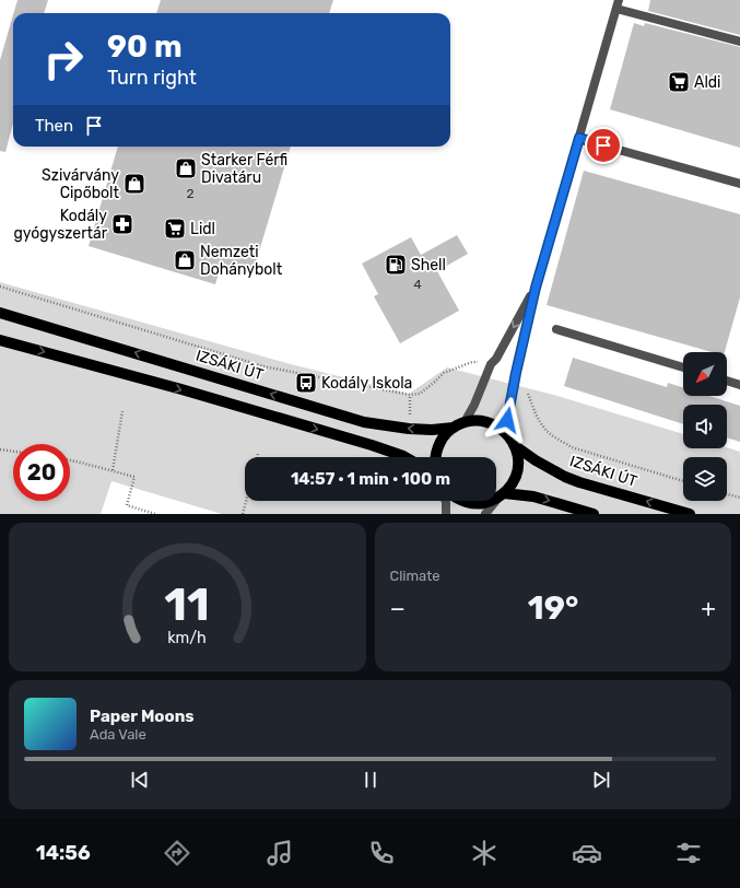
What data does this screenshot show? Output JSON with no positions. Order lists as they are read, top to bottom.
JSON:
{
  "streets": {
    "main road": ["IZSÁKI ÚT"]
  },
  "places": {
    "supermarket": ["Aldi", "Lidl"],
    "shop": ["Starker Férfi Divatáru", "Szivárvány Cipőbolt", "Nemzeti Dohánybolt"],
    "pharmacy": ["Kodály gyógyszertár"],
    "fuel station": ["Shell"],
    "bus stop": ["Kodály Iskola"]
  },
  "house_numbers": ["2", "4"],
  "north": "bottom left",
  "page": {
    "turn": ["90 m", "Turn right"],
    "then": "Then",
    "limit": "20",
    "trip": "14:57 · 1 min · 100 m",
    "tile": "Climate",
    "heat": ["−", "19°", "+"],
    "song": ["Paper Moons", "Ada Vale"],
    "tabs": "14:56",
    "gauge": ["11", "km/h"]
  }
}
